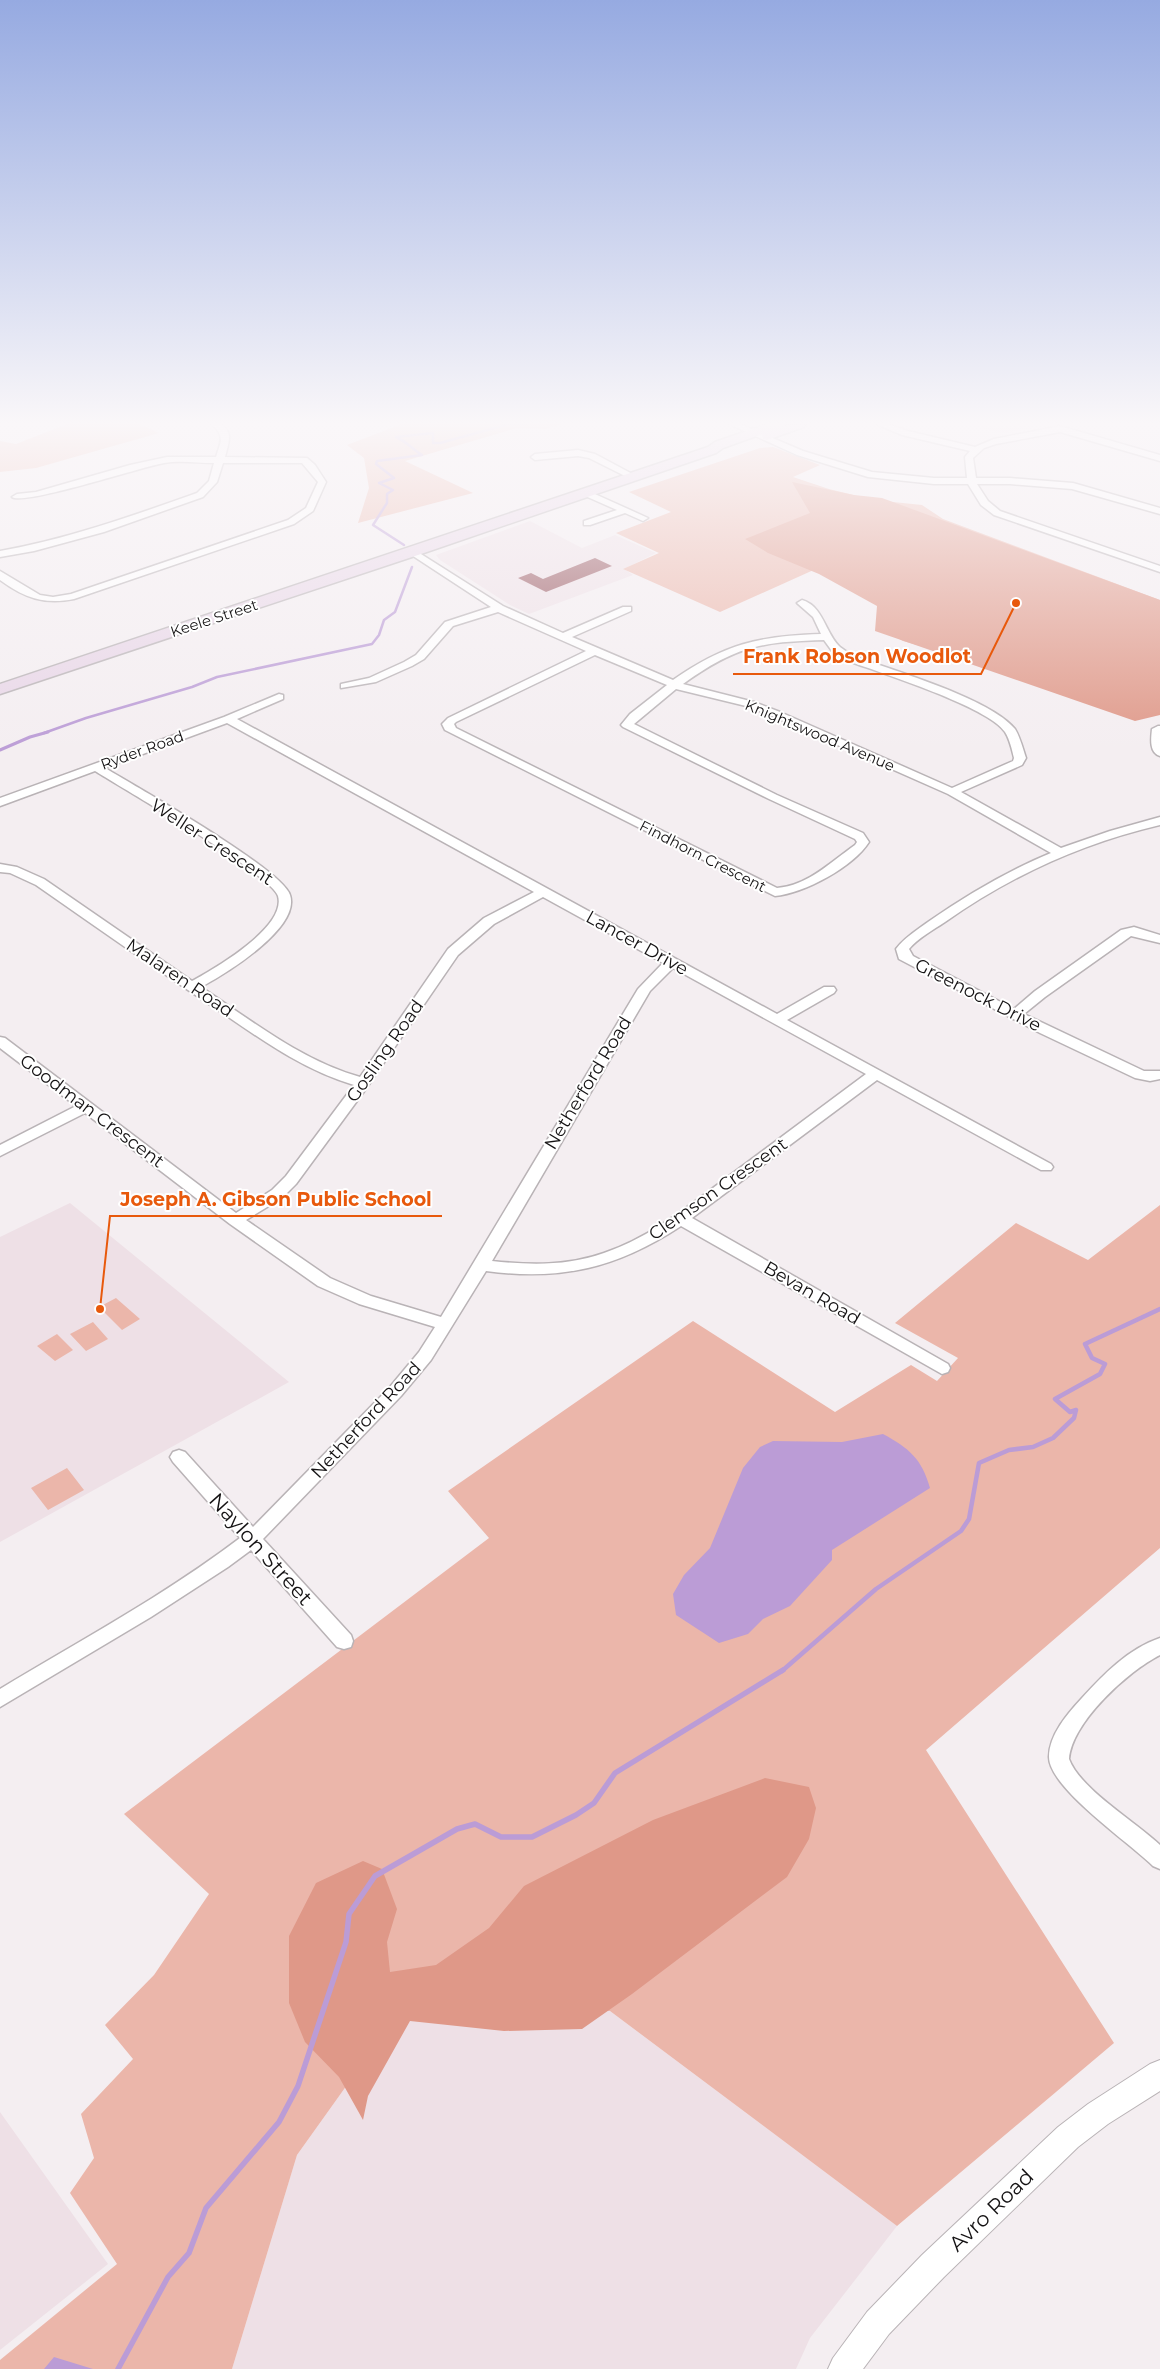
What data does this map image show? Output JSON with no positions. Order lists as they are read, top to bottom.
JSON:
{
  "streets": {
    "main road": ["Keele Street"],
    "street": [
      "Knightswood Avenue",
      "Ryder Road",
      "Weller Crescent",
      "Findhorn Crescent",
      "Lancer Drive",
      "Malaren Road",
      "Greenock Drive",
      "Gosling Road",
      "Netherford Road",
      "Goodman Crescent",
      "Clemson Crescent",
      "Bevan Road",
      "Naylon Street",
      "Avro Road"
    ]
  },
  "crossings": [
    ["Keele Street", "Knightswood Avenue"],
    ["Knightswood Avenue", "Findhorn Crescent"],
    ["Knightswood Avenue", "Greenock Drive"],
    ["Ryder Road", "Weller Crescent"],
    ["Ryder Road", "Lancer Drive"],
    ["Weller Crescent", "Malaren Road"],
    ["Lancer Drive", "Gosling Road"],
    ["Lancer Drive", "Netherford Road"],
    ["Lancer Drive", "Clemson Crescent"],
    ["Malaren Road", "Gosling Road"],
    ["Gosling Road", "Goodman Crescent"],
    ["Netherford Road", "Goodman Crescent"],
    ["Netherford Road", "Clemson Crescent"],
    ["Netherford Road", "Naylon Street"],
    ["Clemson Crescent", "Bevan Road"]
  ],
  "places": ["Frank Robson Woodlot", "Joseph A. Gibson Public School"]
}
